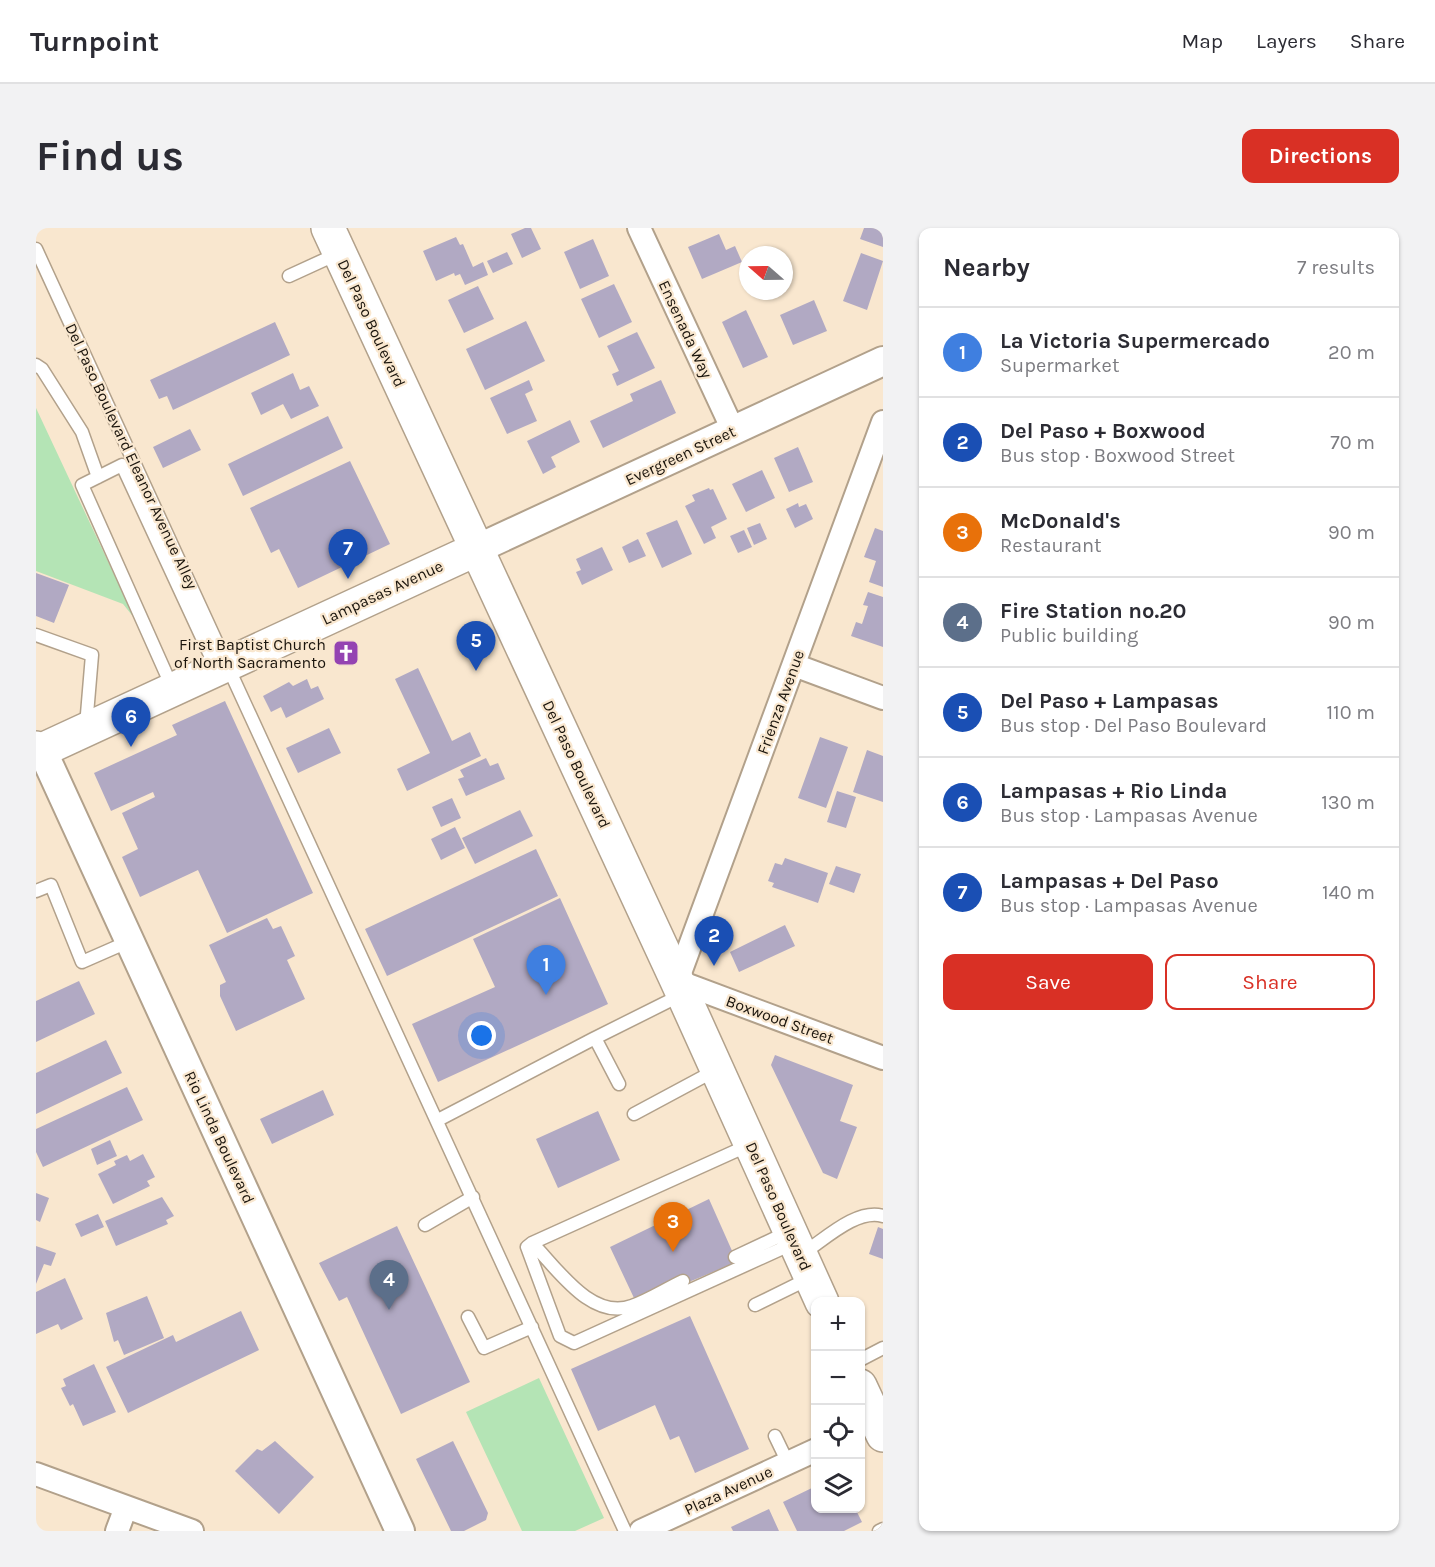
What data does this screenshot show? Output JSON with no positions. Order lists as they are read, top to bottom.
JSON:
{
  "streets": {
    "main road": ["Del Paso Boulevard", "Lampasas Avenue"],
    "street": [
      "Ensenada Way",
      "Evergreen Street",
      "Frienza Avenue",
      "Boxwood Street",
      "Rio Linda Boulevard",
      "Plaza Avenue"
    ],
    "lane": ["Del Paso Boulevard Eleanor Avenue Alley"]
  },
  "crossings": [
    ["Del Paso Boulevard", "Evergreen Street"],
    ["Del Paso Boulevard", "Lampasas Avenue"],
    ["Del Paso Boulevard", "Frienza Avenue"],
    ["Del Paso Boulevard", "Boxwood Street"],
    ["Ensenada Way", "Evergreen Street"],
    ["Evergreen Street", "Lampasas Avenue"],
    ["Del Paso Boulevard Eleanor Avenue Alley", "Lampasas Avenue"],
    ["Lampasas Avenue", "Rio Linda Boulevard"],
    ["Frienza Avenue", "Boxwood Street"]
  ],
  "places": {
    "church": ["First Baptist Church of North Sacramento"]
  },
  "north": "left",
  "page": {
    "header": "Turnpoint",
    "nav": ["Map", "Layers", "Share"],
    "buttons": [
      "Directions",
      ["Save", "Share"]
    ],
    "title": "Find us",
    "heading": ["Nearby", "7 results"],
    "list": [
      {
        "mark": "1",
        "name": "La Victoria Supermercado",
        "note": "Supermarket",
        "value": "20 m"
      },
      {
        "mark": "2",
        "name": "Del Paso + Boxwood",
        "note": "Bus stop · Boxwood Street",
        "value": "70 m"
      },
      {
        "mark": "3",
        "name": "McDonald's",
        "note": "Restaurant",
        "value": "90 m"
      },
      {
        "mark": "4",
        "name": "Fire Station no.20",
        "note": "Public building",
        "value": "90 m"
      },
      {
        "mark": "5",
        "name": "Del Paso + Lampasas",
        "note": "Bus stop · Del Paso Boulevard",
        "value": "110 m"
      },
      {
        "mark": "6",
        "name": "Lampasas + Rio Linda",
        "note": "Bus stop · Lampasas Avenue",
        "value": "130 m"
      },
      {
        "mark": "7",
        "name": "Lampasas + Del Paso",
        "note": "Bus stop · Lampasas Avenue",
        "value": "140 m"
      }
    ],
    "pins": [
      "7",
      "5",
      "6",
      "2",
      "1",
      "3",
      "4"
    ],
    "map_buttons": ["+", "−"]
  }
}
